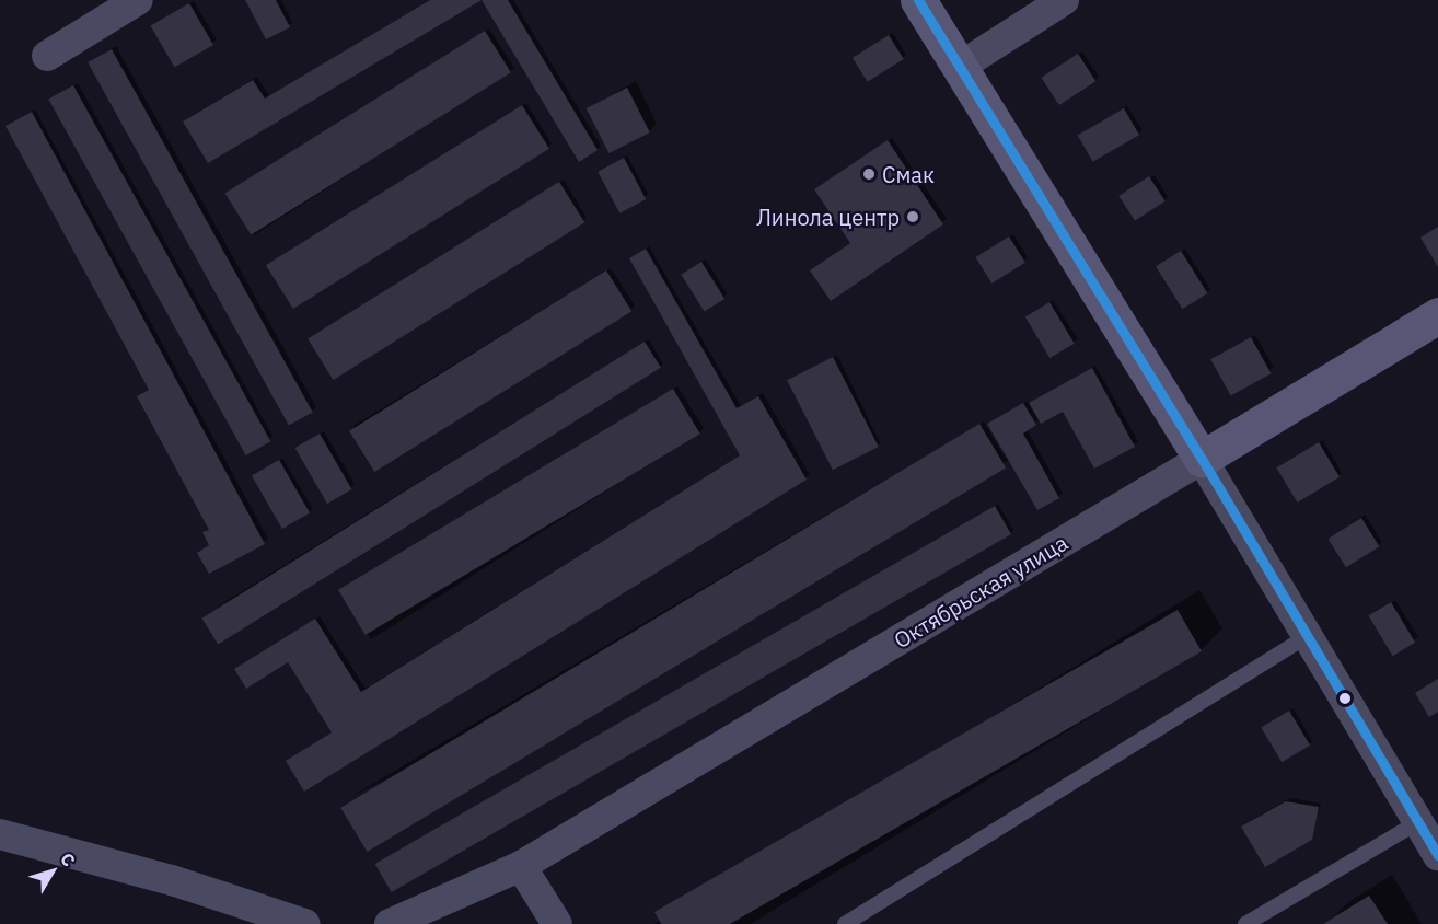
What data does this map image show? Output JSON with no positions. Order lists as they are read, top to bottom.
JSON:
{
  "streets": {
    "main road": ["Октябрьская улица"]
  },
  "places": ["Смак", "Линола центр"],
  "north": "top right"
}
